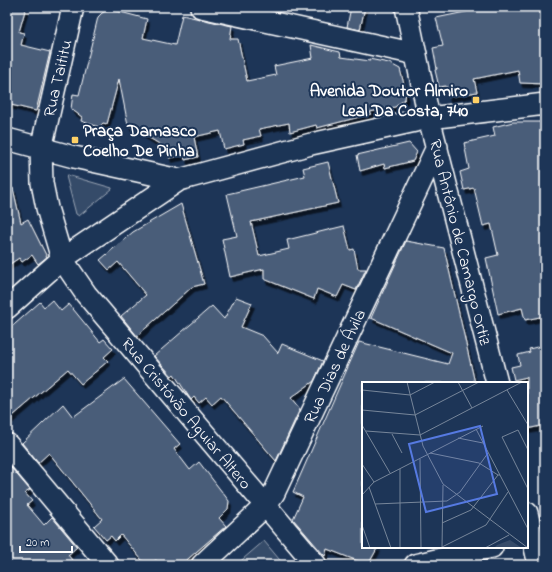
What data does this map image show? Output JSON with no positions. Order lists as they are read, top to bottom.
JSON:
{
  "streets": {
    "street": [
      "Rua Taititu",
      "Rua Antônio de Camargo Ortiz",
      "Rua Dias de Ávila",
      "Rua Cristóvão Aguiar Altero"
    ]
  },
  "crossings": [
    ["Rua Taititu", "Rua Cristóvão Aguiar Altero"],
    ["Rua Antônio de Camargo Ortiz", "Rua Dias de Ávila"],
    ["Rua Dias de Ávila", "Rua Cristóvão Aguiar Altero"]
  ],
  "places": {
    "transit": ["Avenida Doutor Almiro Leal Da Costa, 740", "Praça Damasco Coelho De Pinha"]
  },
  "scale_bar": "20 m"
}
